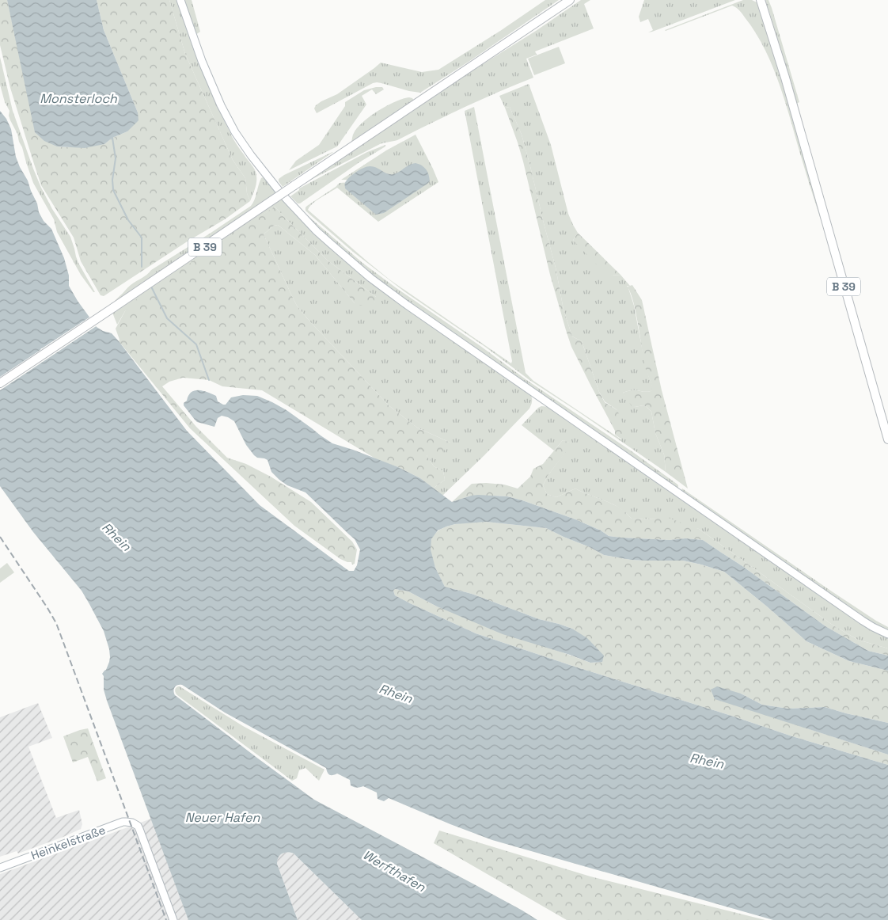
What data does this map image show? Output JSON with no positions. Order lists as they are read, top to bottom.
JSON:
{
  "streets": {
    "main road": ["B 39"],
    "street": ["Heinkelstraße"]
  },
  "water": [
    "Monsterloch",
    "Rhein",
    "Neuer Hafen",
    "Werfthafen"
  ]
}
